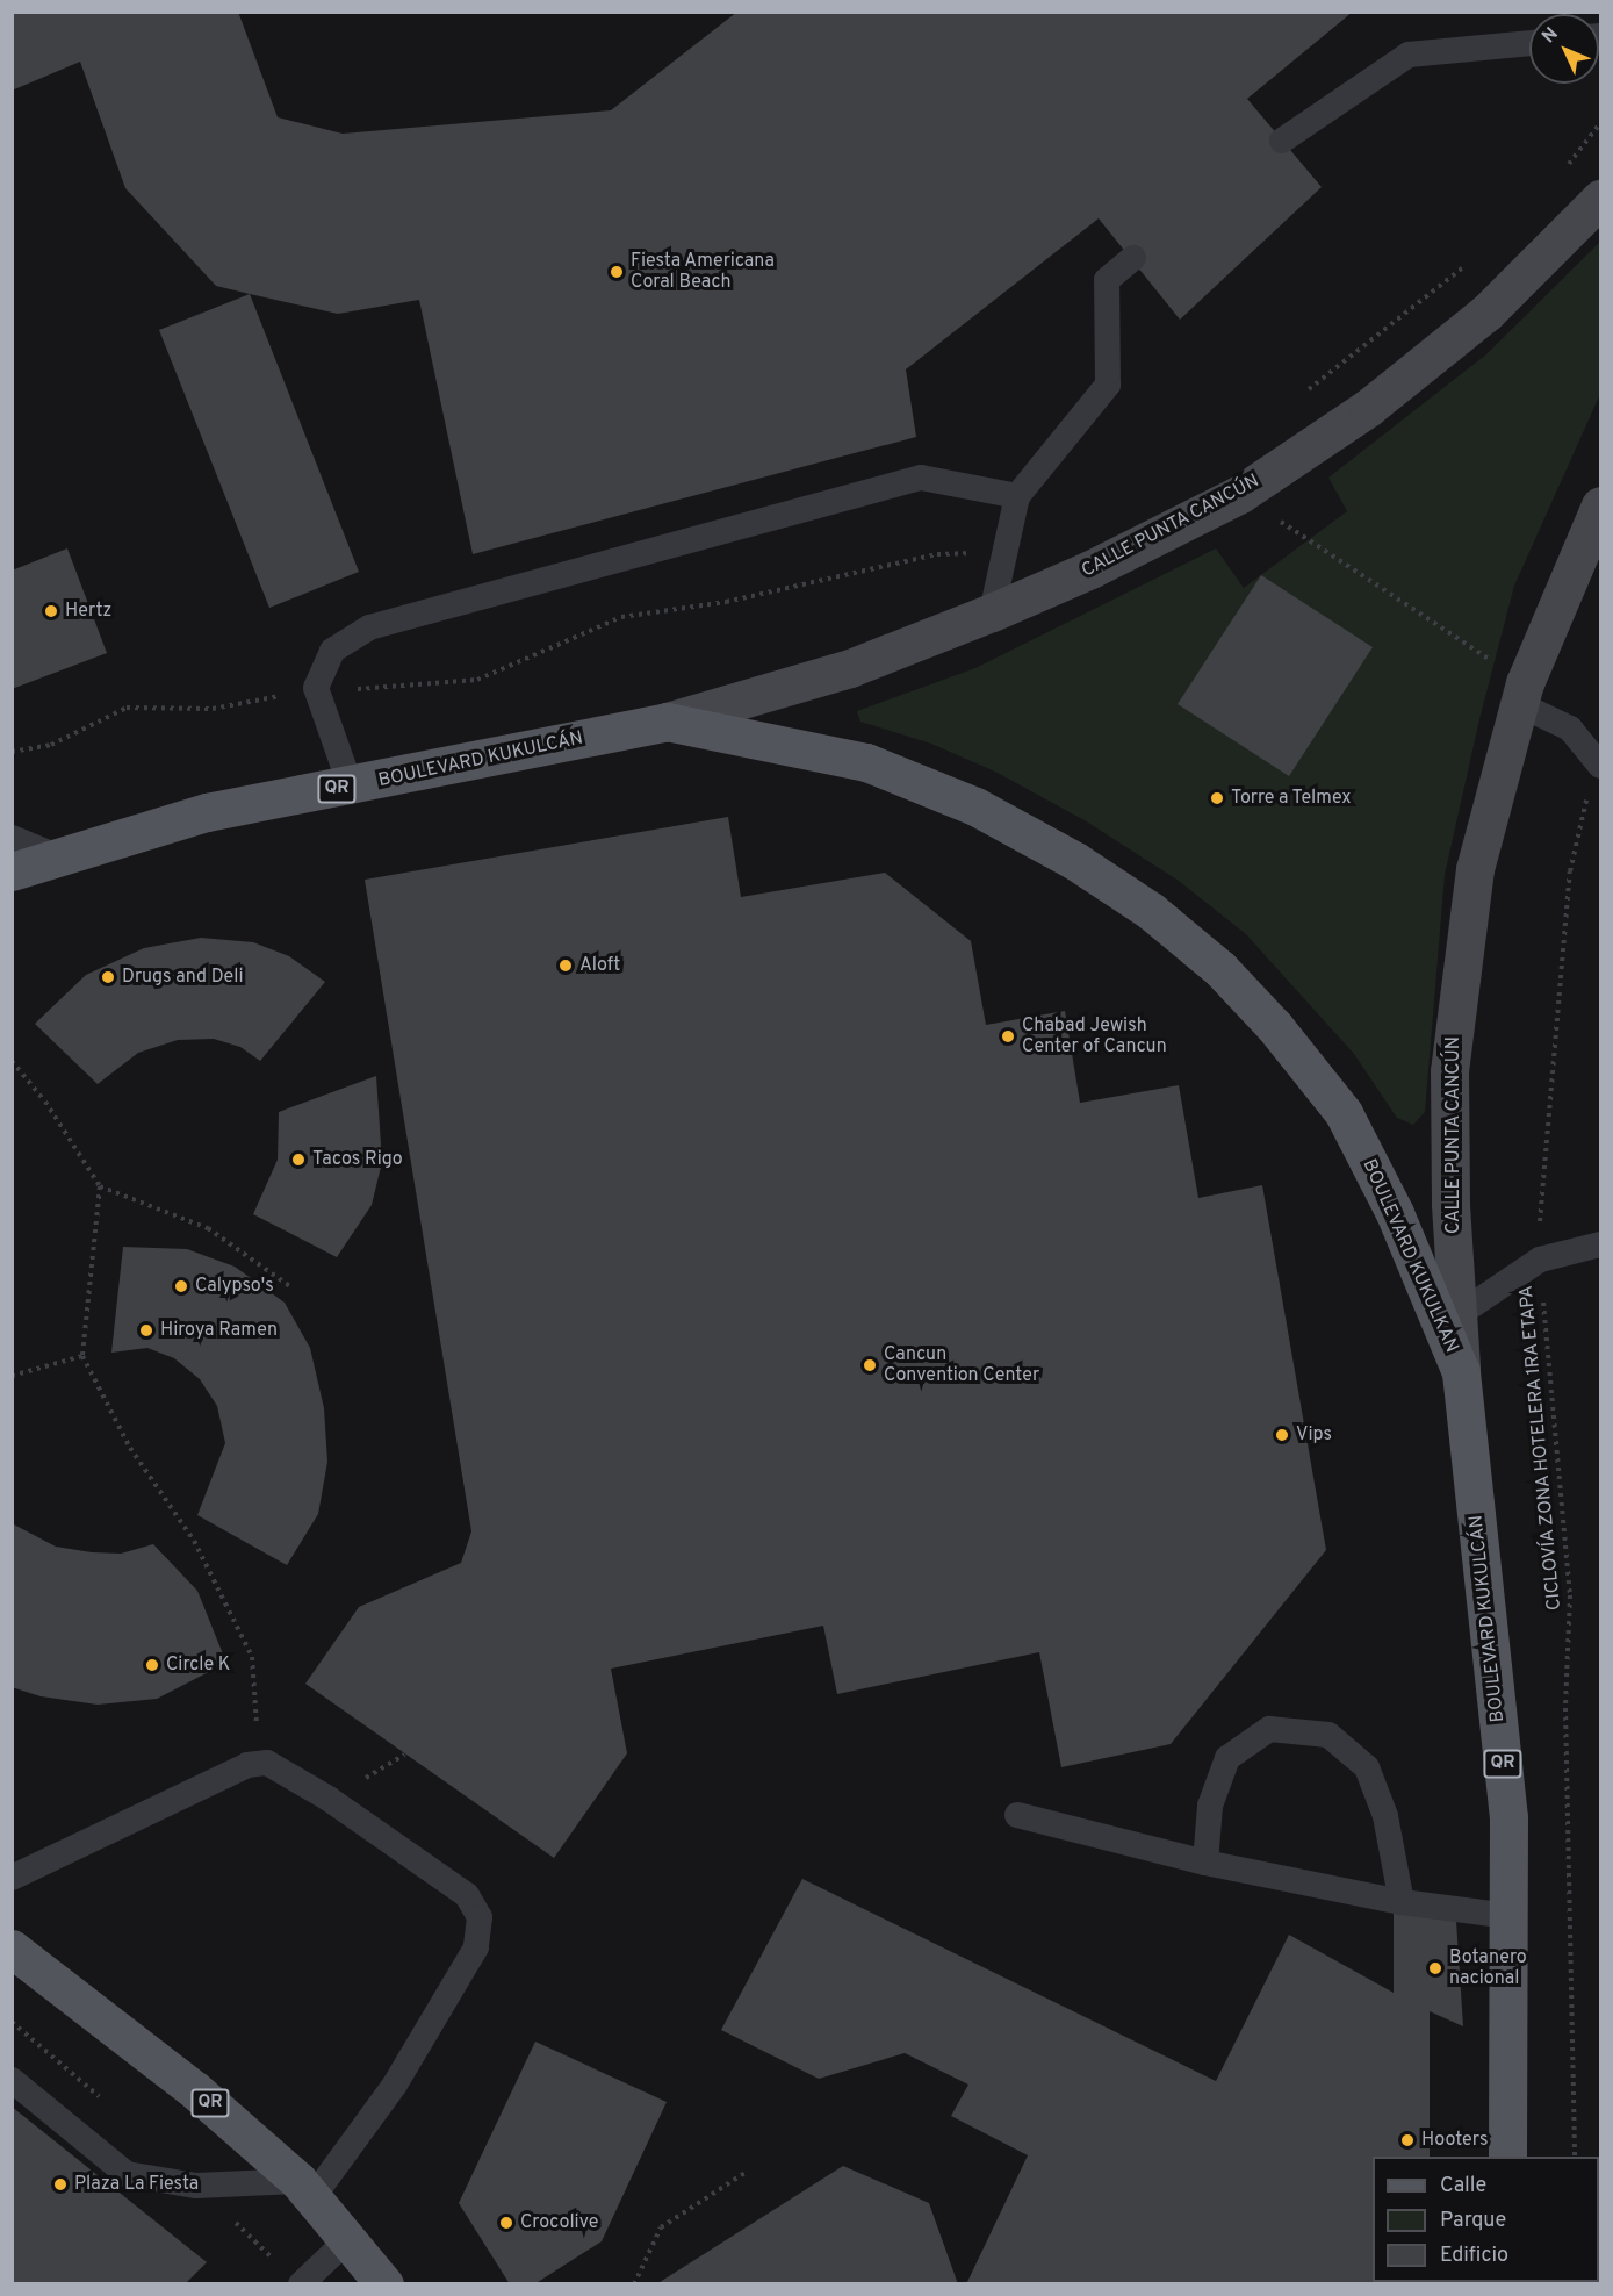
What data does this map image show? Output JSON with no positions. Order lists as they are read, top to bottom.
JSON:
{
  "streets": {
    "main road": ["BOULEVARD KUKULCÁN", "QR", "BOULEVARD KUKULKAN"],
    "street": ["CALLE PUNTA CANCÚN"],
    "path": ["CICLOVÍA ZONA HOTELERA 1RA ETAPA"]
  },
  "crossings": [
    ["CALLE PUNTA CANCÚN", "BOULEVARD KUKULCÁN"],
    ["CALLE PUNTA CANCÚN", "BOULEVARD KUKULKAN"],
    ["BOULEVARD KUKULCÁN", "BOULEVARD KUKULKAN"]
  ],
  "places": [
    "Fiesta Americana Coral Beach",
    "Hertz",
    "Torre a Telmex",
    "Aloft",
    "Drugs and Deli",
    "Chabad Jewish Center of Cancun",
    "Tacos Rigo",
    "Calypso's",
    "Hiroya Ramen",
    "Cancun Convention Center",
    "Vips",
    "Circle K",
    "Botanero nacional",
    "Hooters",
    "Plaza La Fiesta",
    "Crocolive"
  ],
  "legend": ["Calle", "Parque", "Edificio"],
  "north": "top left"
}
